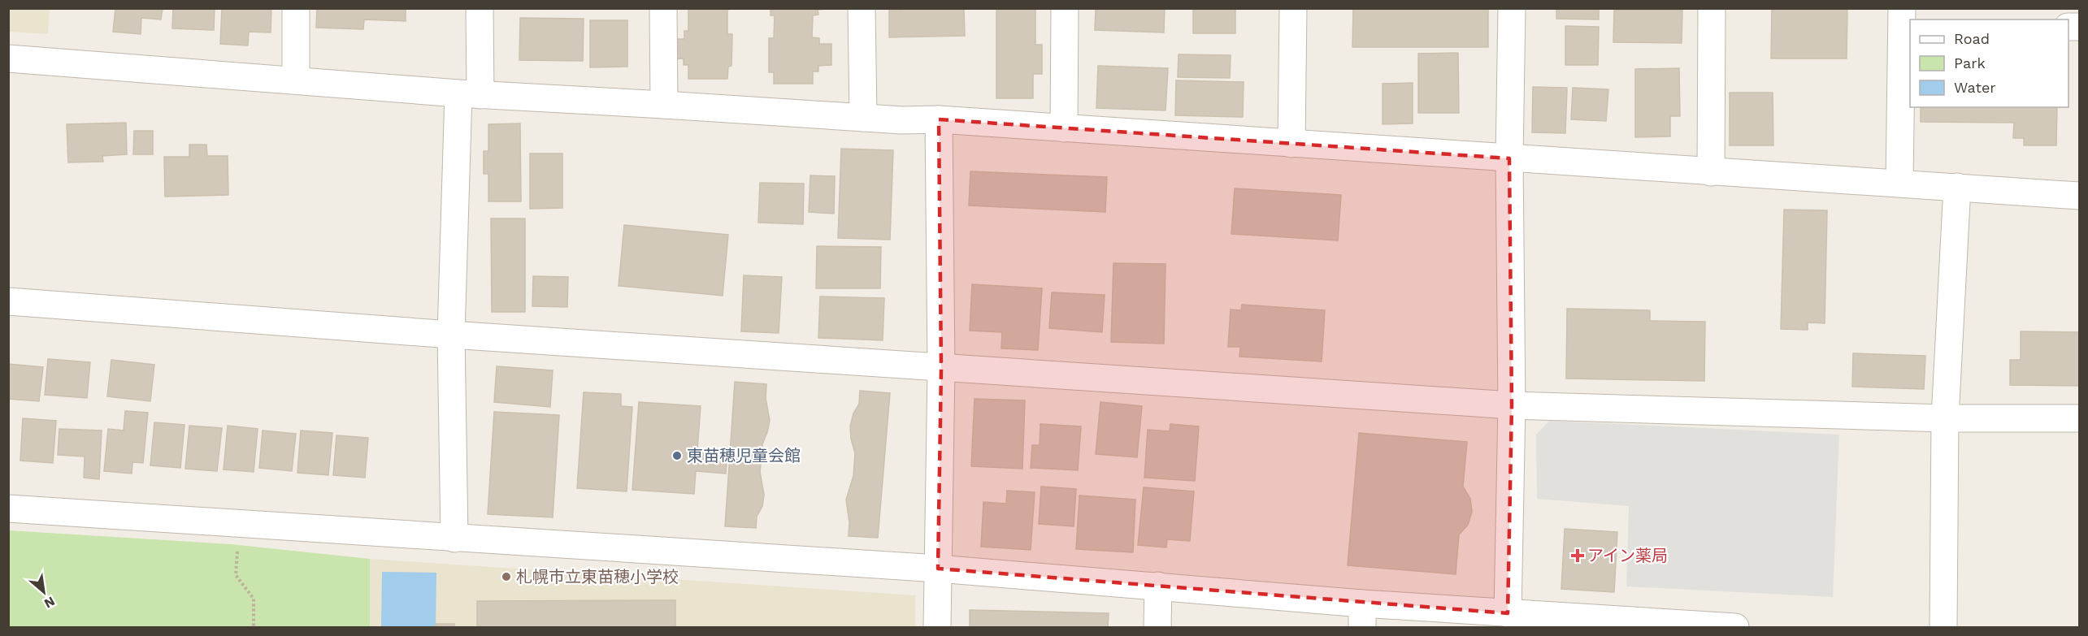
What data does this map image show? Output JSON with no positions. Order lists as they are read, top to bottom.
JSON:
{
  "places": {
    "other": ["東苗穂児童会館", "札幌市立東苗穂小学校"],
    "health": ["アイン薬局"]
  },
  "legend": ["Road", "Park", "Water"],
  "north": "bottom right"
}
